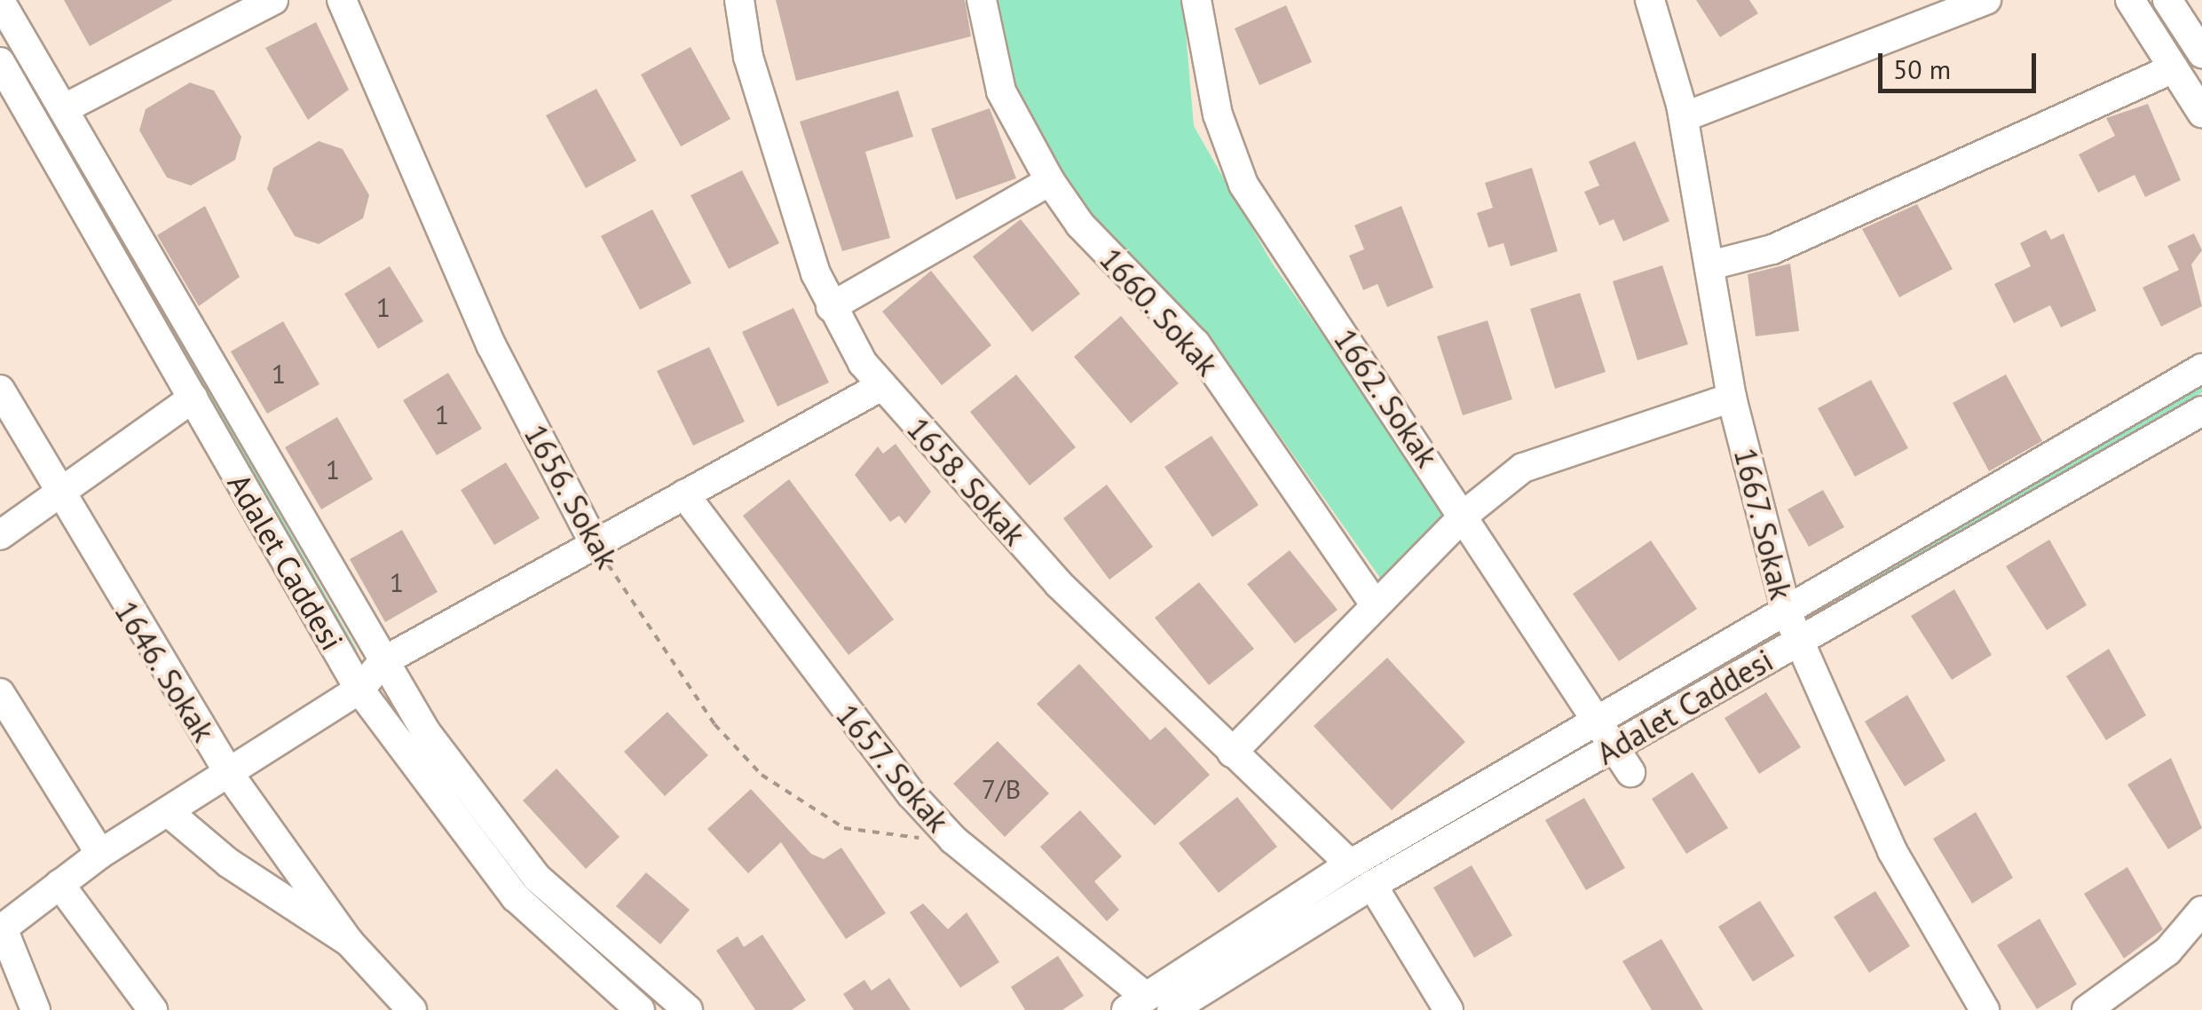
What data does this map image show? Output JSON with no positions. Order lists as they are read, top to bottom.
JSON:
{
  "streets": {
    "street": [
      "1660. Sokak",
      "1662. Sokak",
      "1658. Sokak",
      "1656. Sokak",
      "1667. Sokak",
      "Adalet Caddesi",
      "1646. Sokak",
      "1657. Sokak"
    ]
  },
  "crossings": [
    ["1662. Sokak", "Adalet Caddesi"],
    ["1656. Sokak", "1657. Sokak"],
    ["1667. Sokak", "Adalet Caddesi"],
    ["Adalet Caddesi", "1657. Sokak"]
  ],
  "house_numbers": [
    "1",
    "1",
    "1",
    "1",
    "1",
    "7/B"
  ],
  "scale_bar": "50 m"
}
